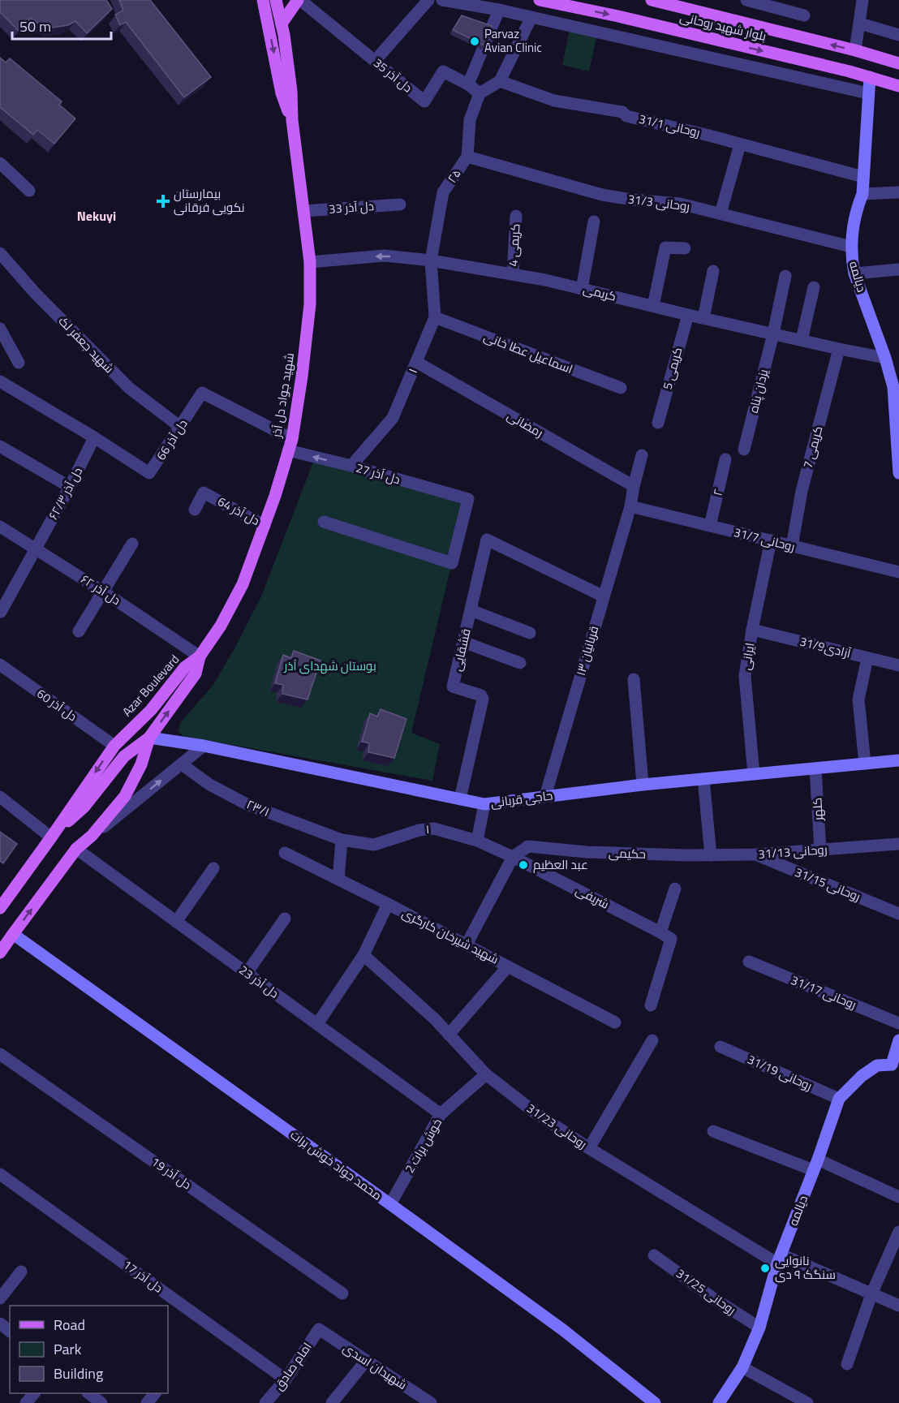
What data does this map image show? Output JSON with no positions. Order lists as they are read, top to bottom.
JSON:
{
  "streets": {
    "main road": [
      "بلوار شهید روحانی",
      "دیالمه",
      "شهید جواد دل آذر",
      "Azar Boulevard",
      "حاجی قربانی",
      "محمد جواد خوش برات"
    ],
    "street": [
      "دل آذر 35",
      "روحانی 31/1",
      "۲۵",
      "روحانی 31/3",
      "دل آذر 33",
      "کریمی 4",
      "کریمی",
      "شهید جعفر لک",
      "اسماعیل عطا خانی",
      "کریمی 5",
      "۱",
      "یزدان پناه",
      "رمضانی",
      "دل آذر 66",
      "کریمی 7",
      "دل آذر 27",
      "۲",
      "دل آذر ۶۲/۳",
      "دل آذر 64",
      "روحانی 31/7",
      "دل آذر ۶۲",
      "آزادی31/9",
      "قشقایی",
      "۱۳ قربانیان",
      "ایرانی",
      "دل آذر 60",
      "۲۳/۱",
      "کلهر",
      "روحانی 31/13",
      "حکیمی",
      "روحانی 31/15",
      "شریفی",
      "شهید شیرخان کارگری",
      "دل آذر 23",
      "روحانی 31/17",
      "روحانی 31/19",
      "روحانی 31/23",
      "خوش برات 2",
      "دل آذر 19",
      "دل آذر 17",
      "روحانی 31/25",
      "امام صادق",
      "شهیدان اسدی"
    ]
  },
  "crossings": [
    ["بلوار شهید روحانی", "دیالمه"],
    ["دل آذر 35", "۲۵"],
    ["روحانی 31/1", "دیالمه"],
    ["۲۵", "روحانی 31/3"],
    ["۲۵", "کریمی"],
    ["۲۵", "۱"],
    ["روحانی 31/3", "دیالمه"],
    ["دل آذر 33", "شهید جواد دل آذر"],
    ["کریمی 4", "کریمی"],
    ["دیالمه", "کریمی"],
    ["دیالمه", "روحانی 31/19"],
    ["دیالمه", "روحانی 31/23"],
    ["دیالمه", "روحانی 31/25"],
    ["کریمی", "کریمی 5"],
    ["کریمی", "۱"],
    ["کریمی", "یزدان پناه"],
    ["کریمی", "شهید جواد دل آذر"],
    ["کریمی", "کریمی 7"],
    ["شهید جعفر لک", "دل آذر 66"],
    ["اسماعیل عطا خانی", "۱"],
    ["۱", "رمضانی"],
    ["۱", "دل آذر 27"],
    ["۱", "۲۳/۱"],
    ["۱", "حکیمی"],
    ["۱", "شریفی"],
    ["شهید جواد دل آذر", "دل آذر 66"],
    ["شهید جواد دل آذر", "دل آذر 27"],
    ["شهید جواد دل آذر", "دل آذر 64"],
    ["شهید جواد دل آذر", "دل آذر ۶۲"],
    ["شهید جواد دل آذر", "Azar Boulevard"],
    ["رمضانی", "۱۳ قربانیان"],
    ["دل آذر 66", "دل آذر 27"],
    ["دل آذر 66", "دل آذر ۶۲/۳"],
    ["کریمی 7", "روحانی 31/7"],
    ["۲", "روحانی 31/7"],
    ["دل آذر ۶۲/۳", "دل آذر ۶۲"],
    ["روحانی 31/7", "۱۳ قربانیان"],
    ["روحانی 31/7", "ایرانی"],
    ["دل آذر ۶۲", "Azar Boulevard"],
    ["آزادی31/9", "ایرانی"],
    ["قشقایی", "۱۳ قربانیان"],
    ["قشقایی", "حاجی قربانی"],
    ["۱۳ قربانیان", "حاجی قربانی"],
    ["ایرانی", "حاجی قربانی"],
    ["Azar Boulevard", "دل آذر 60"],
    ["Azar Boulevard", "حاجی قربانی"],
    ["Azar Boulevard", "دل آذر 23"],
    ["Azar Boulevard", "محمد جواد خوش برات"],
    ["حاجی قربانی", "کلهر"],
    ["کلهر", "روحانی 31/13"],
    ["روحانی 31/13", "حکیمی"],
    ["روحانی 31/13", "روحانی 31/15"],
    ["حکیمی", "شریفی"],
    ["دل آذر 23", "خوش برات 2"],
    ["روحانی 31/23", "خوش برات 2"],
    ["خوش برات 2", "محمد جواد خوش برات"],
    ["دل آذر 17", "امام صادق"],
    ["امام صادق", "شهیدان اسدی"]
  ],
  "districts": ["Nekuyi"],
  "parks": ["بوستان شهدای آذر"],
  "places": {
    "other": ["Parvaz Avian Clinic", "عبد العظيم", "نانوایی سنگک ۹ دی"],
    "health": ["بیمارستان نکویی فرقانی"]
  },
  "legend": ["Road", "Park", "Building"],
  "scale_bar": "50 m"
}
